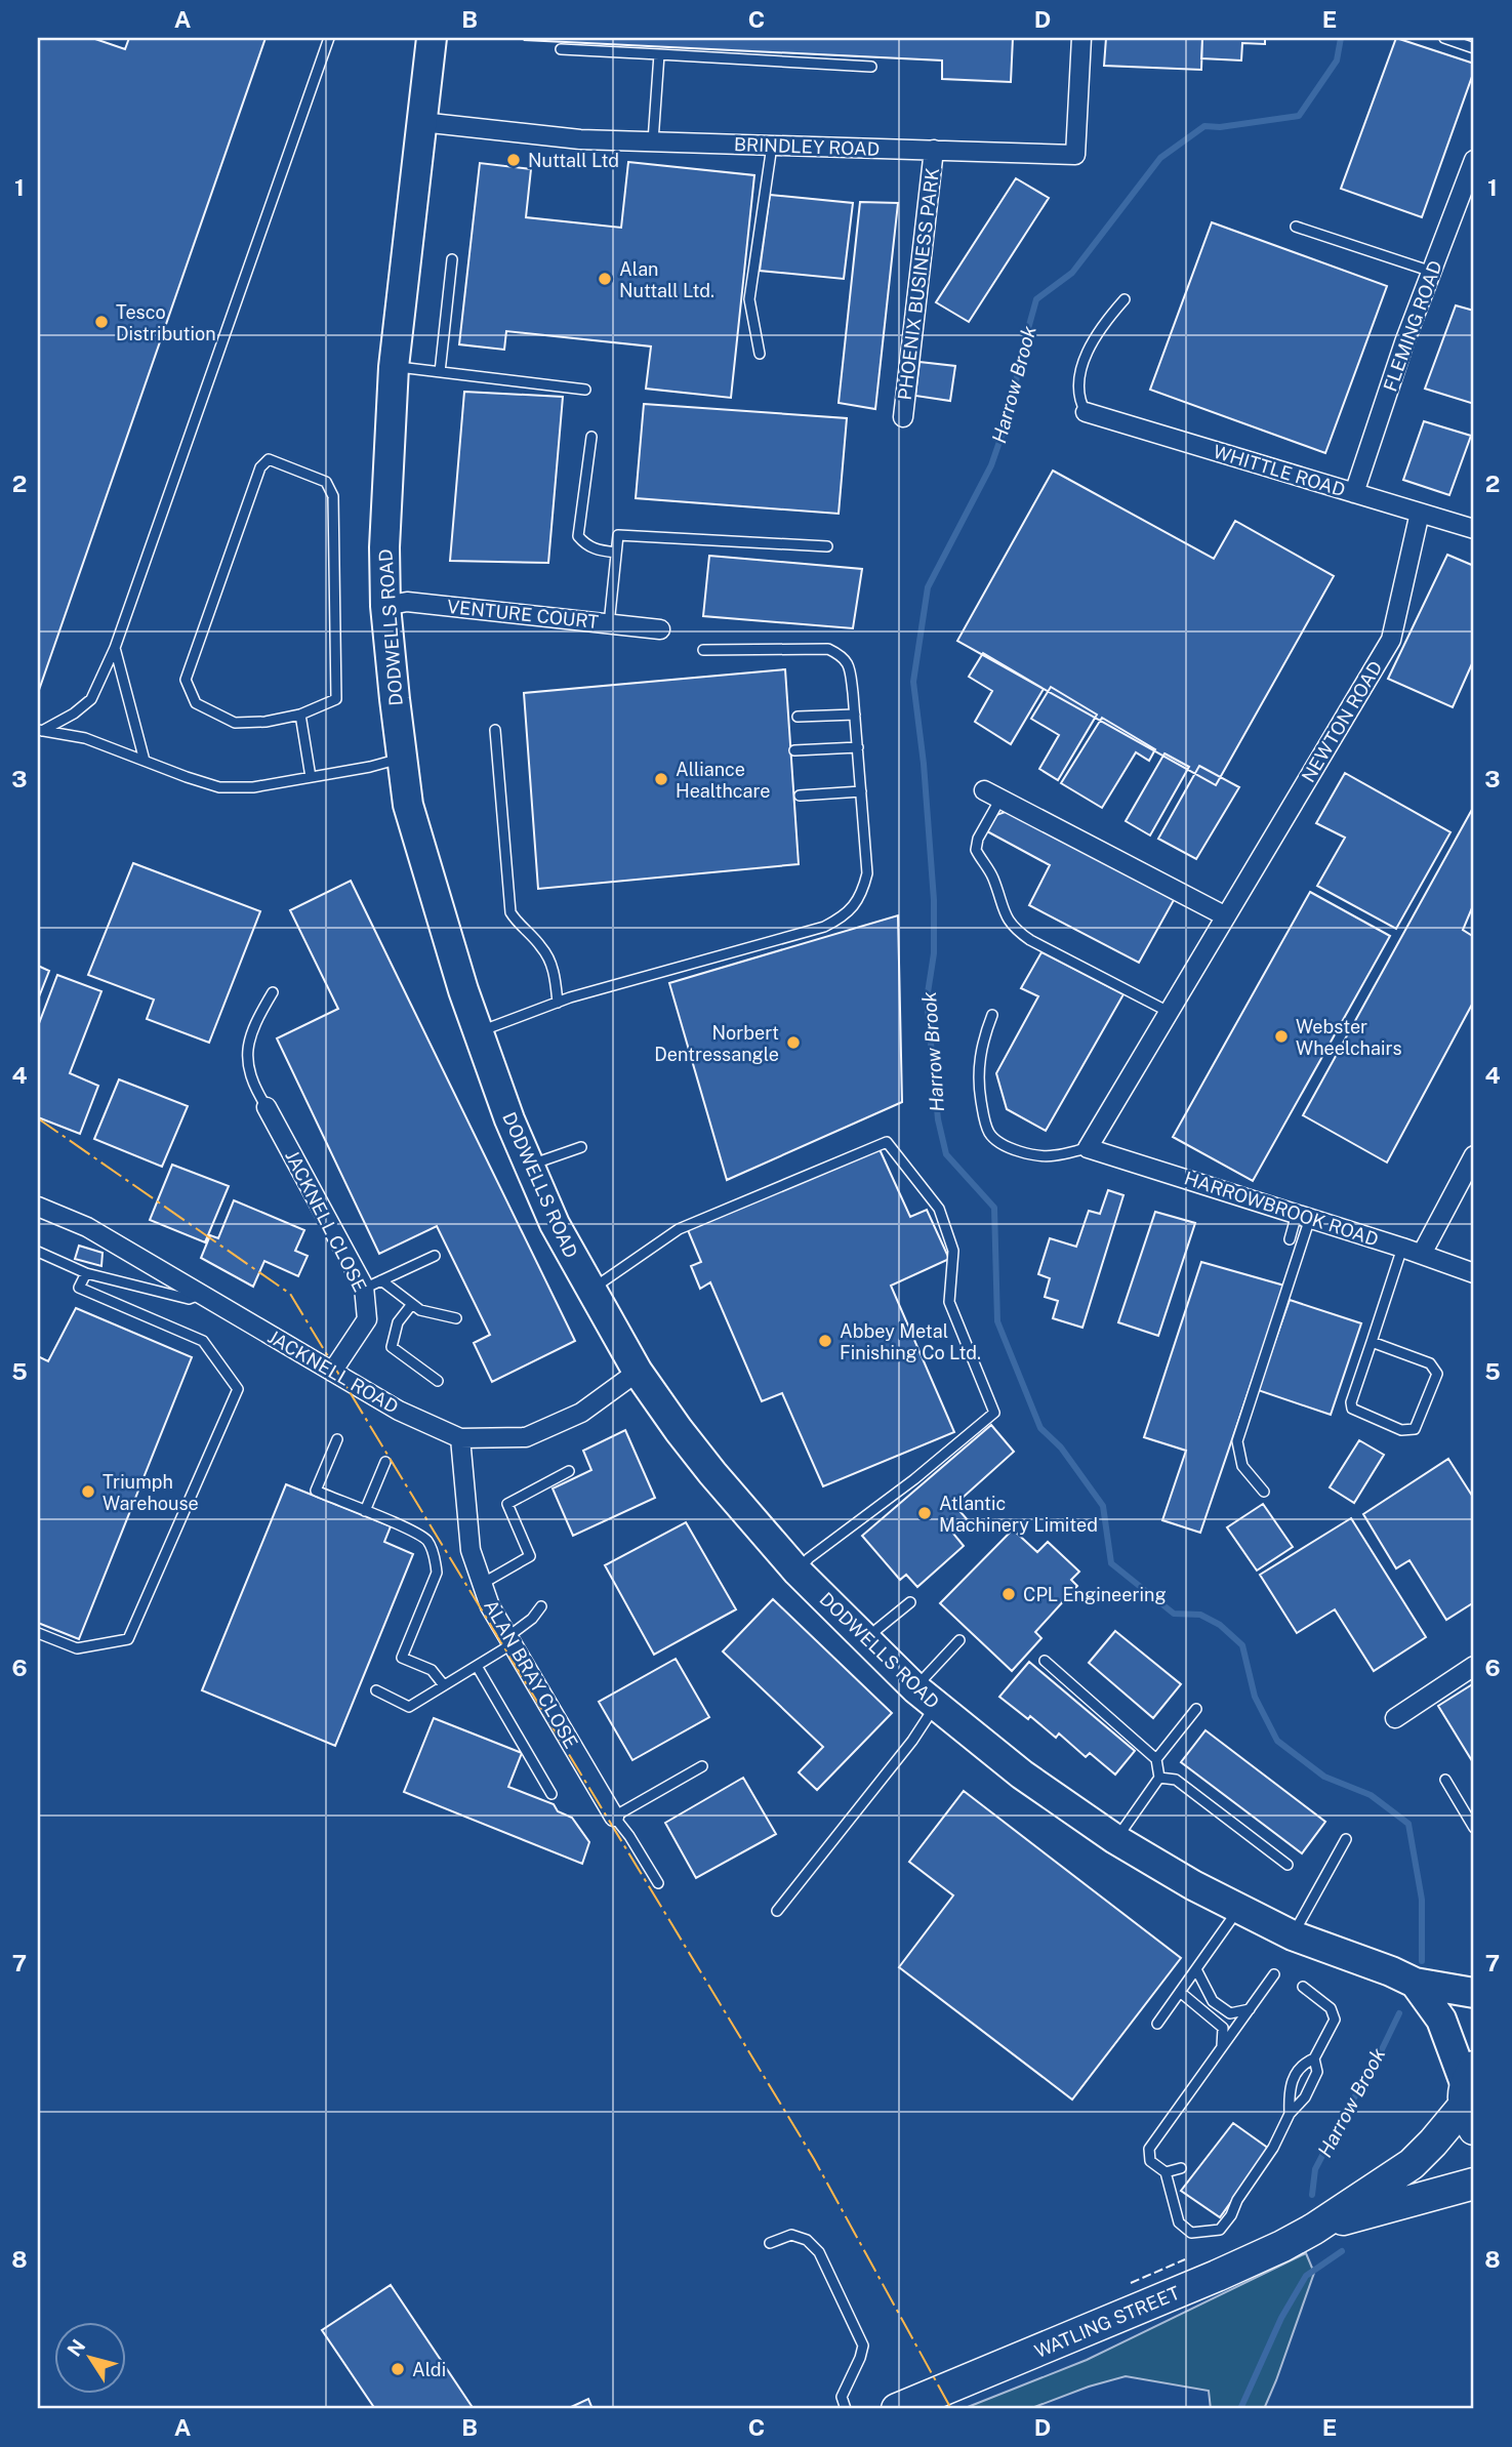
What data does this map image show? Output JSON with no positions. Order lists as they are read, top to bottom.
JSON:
{
  "streets": {
    "highway": ["WATLING STREET"],
    "main road": ["DODWELLS ROAD"],
    "street": [
      "BRINDLEY ROAD",
      "PHOENIX BUSINESS PARK",
      "FLEMING ROAD",
      "WHITTLE ROAD",
      "VENTURE COURT",
      "NEWTON ROAD",
      "HARROWBROOK ROAD",
      "JACKNELL CLOSE",
      "JACKNELL ROAD",
      "ALAN BRAY CLOSE"
    ]
  },
  "crossings": [
    ["BRINDLEY ROAD", "PHOENIX BUSINESS PARK"],
    ["BRINDLEY ROAD", "DODWELLS ROAD"],
    ["FLEMING ROAD", "WHITTLE ROAD"],
    ["WHITTLE ROAD", "NEWTON ROAD"],
    ["VENTURE COURT", "DODWELLS ROAD"],
    ["DODWELLS ROAD", "JACKNELL ROAD"],
    ["NEWTON ROAD", "HARROWBROOK ROAD"],
    ["JACKNELL CLOSE", "JACKNELL ROAD"],
    ["JACKNELL ROAD", "ALAN BRAY CLOSE"]
  ],
  "water": ["Harrow Brook"],
  "places": [
    "Nuttall Ltd",
    "Alan Nuttall Ltd.",
    "Tesco Distribution",
    "Alliance Healthcare",
    "Webster Wheelchairs",
    "Norbert Dentressangle",
    "Abbey Metal Finishing Co Ltd.",
    "Triumph Warehouse",
    "Atlantic Machinery Limited",
    "CPL Engineering",
    "Aldi"
  ],
  "north": "top left",
  "grid": {
    "columns": [
      "A",
      "B",
      "C",
      "D",
      "E"
    ],
    "rows": [
      "1",
      "2",
      "3",
      "4",
      "5",
      "6",
      "7",
      "8"
    ]
  }
}
